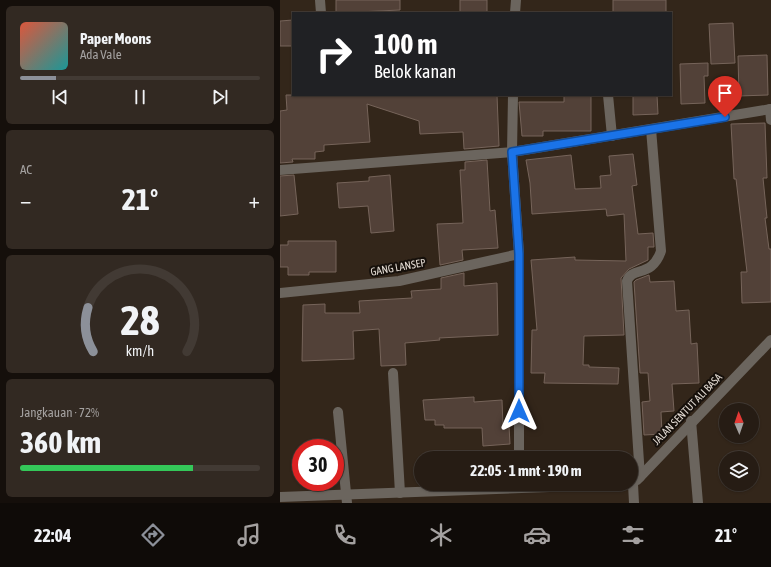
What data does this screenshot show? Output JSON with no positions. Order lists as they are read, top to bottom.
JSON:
{
  "streets": {
    "street": ["GANG LANSEP", "JALAN SENTUT ALI BASA"]
  },
  "north": "top",
  "page": {
    "turn": ["100 m", "Belok kanan"],
    "song": ["Paper Moons", "Ada Vale"],
    "tile": [
      "AC",
      ["Jangkauan · 72%", "360 km"]
    ],
    "heat": ["−", "21°", "+"],
    "limit": "30",
    "trip": "22:05 · 1 mnt · 190 m",
    "tabs": ["22:04", "21°"],
    "gauge": ["28", "km/h"]
  }
}
